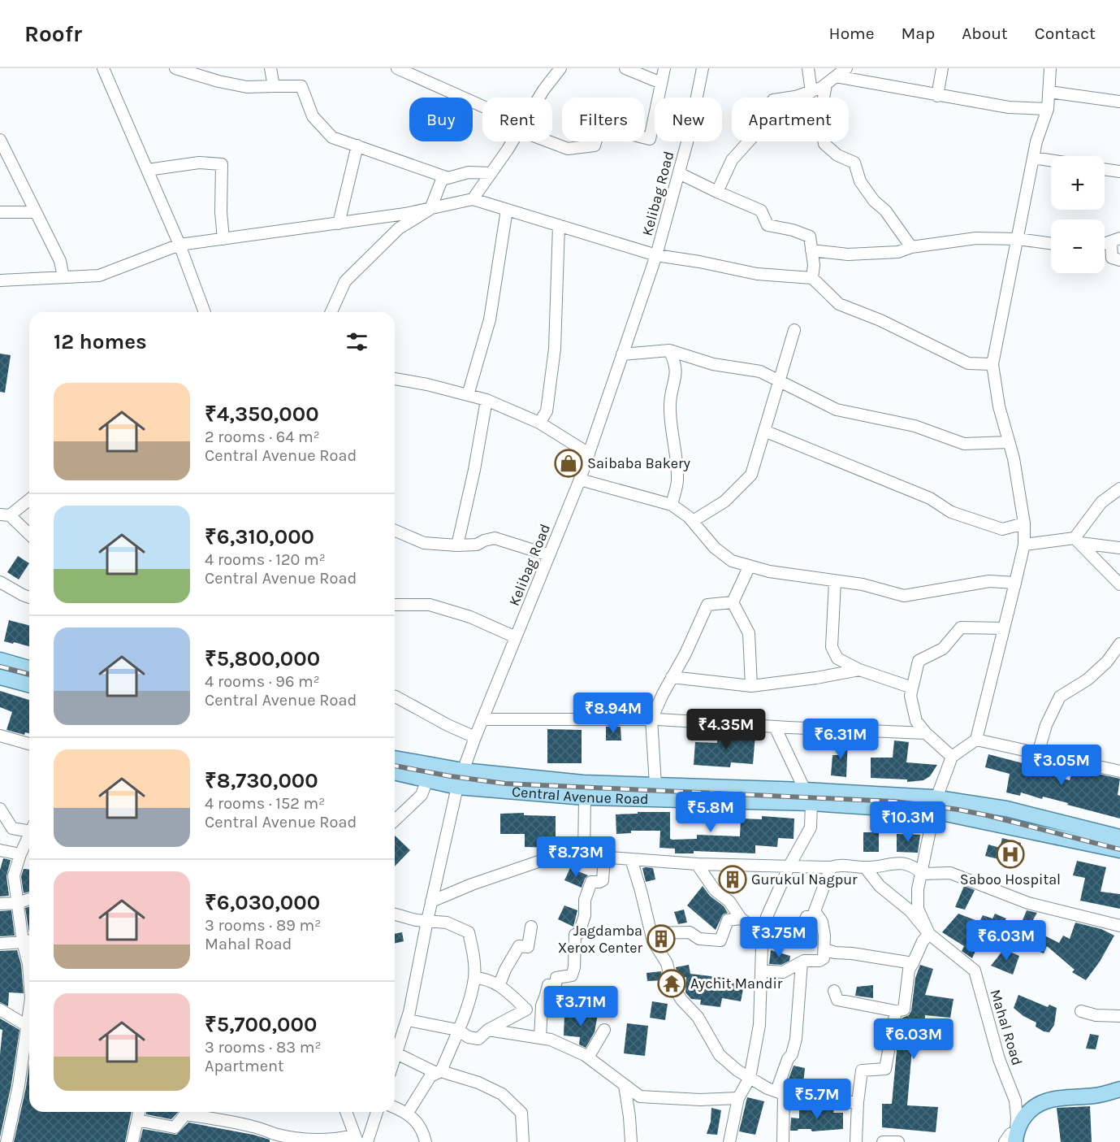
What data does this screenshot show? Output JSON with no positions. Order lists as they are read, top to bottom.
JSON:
{
  "streets": {
    "main road": ["Central Avenue Road"],
    "street": ["Kelibag Road", "Mahal Road"]
  },
  "crossings": [
    ["Kelibag Road", "Central Avenue Road"],
    ["Central Avenue Road", "Mahal Road"]
  ],
  "places": {
    "shop": ["Saibaba Bakery"],
    "hospital": ["Saboo Hospital"],
    "building": ["Gurukul Nagpur", "Jagdamba Xerox Center"],
    "temple": ["Aychit Mandir"]
  },
  "page": {
    "header": "Roofr",
    "nav": [
      "Home",
      "Map",
      "About",
      "Contact"
    ],
    "chip": [
      "Buy",
      "Rent",
      "Filters",
      "New",
      "Apartment"
    ],
    "map_buttons": ["+", "−"],
    "heading": "12 homes",
    "list": [
      {
        "name": "₹4,350,000",
        "note": "2 rooms · 64 m² · Central Avenue Road"
      },
      {
        "name": "₹6,310,000",
        "note": "4 rooms · 120 m² · Central Avenue Road"
      },
      {
        "name": "₹5,800,000",
        "note": "4 rooms · 96 m² · Central Avenue Road"
      },
      {
        "name": "₹8,730,000",
        "note": "4 rooms · 152 m² · Central Avenue Road"
      },
      {
        "name": "₹6,030,000",
        "note": "3 rooms · 89 m² · Mahal Road"
      },
      {
        "name": "₹5,700,000",
        "note": "3 rooms · 83 m² · Apartment"
      }
    ],
    "price": [
      "₹8.94M",
      "₹4.35M",
      "₹6.31M",
      "₹3.05M",
      "₹5.8M",
      "₹10.3M",
      "₹8.73M",
      "₹3.75M",
      "₹6.03M",
      "₹3.71M",
      "₹6.03M",
      "₹5.7M"
    ]
  }
}
